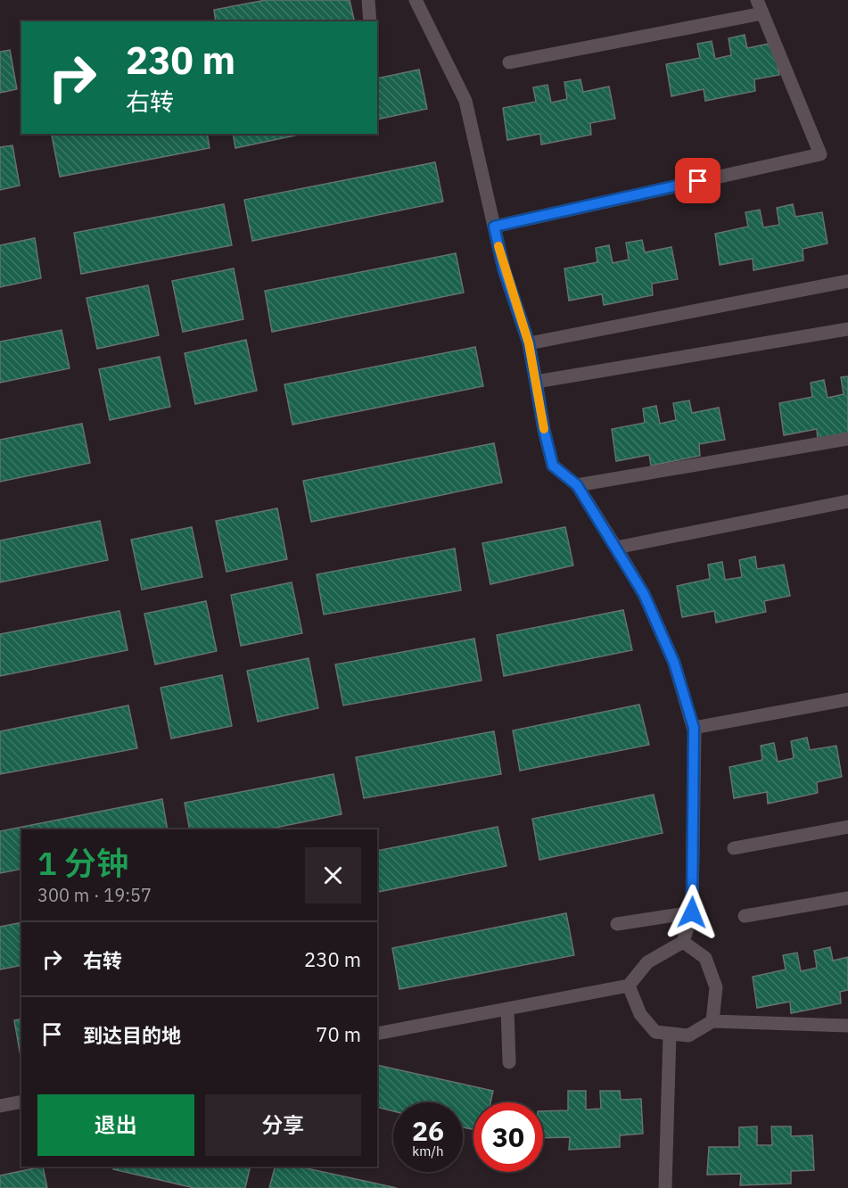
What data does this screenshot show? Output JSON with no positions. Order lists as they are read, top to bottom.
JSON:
{
  "page": {
    "turn": ["230 m", "右转"],
    "heading": ["1 分钟", "300 m · 19:57"],
    "list": [
      {
        "name": "右转",
        "value": "230 m"
      },
      {
        "name": "到达目的地",
        "value": "70 m"
      }
    ],
    "buttons": ["退出", "分享"],
    "speed": "26 km/h",
    "limit": "30"
  }
}
